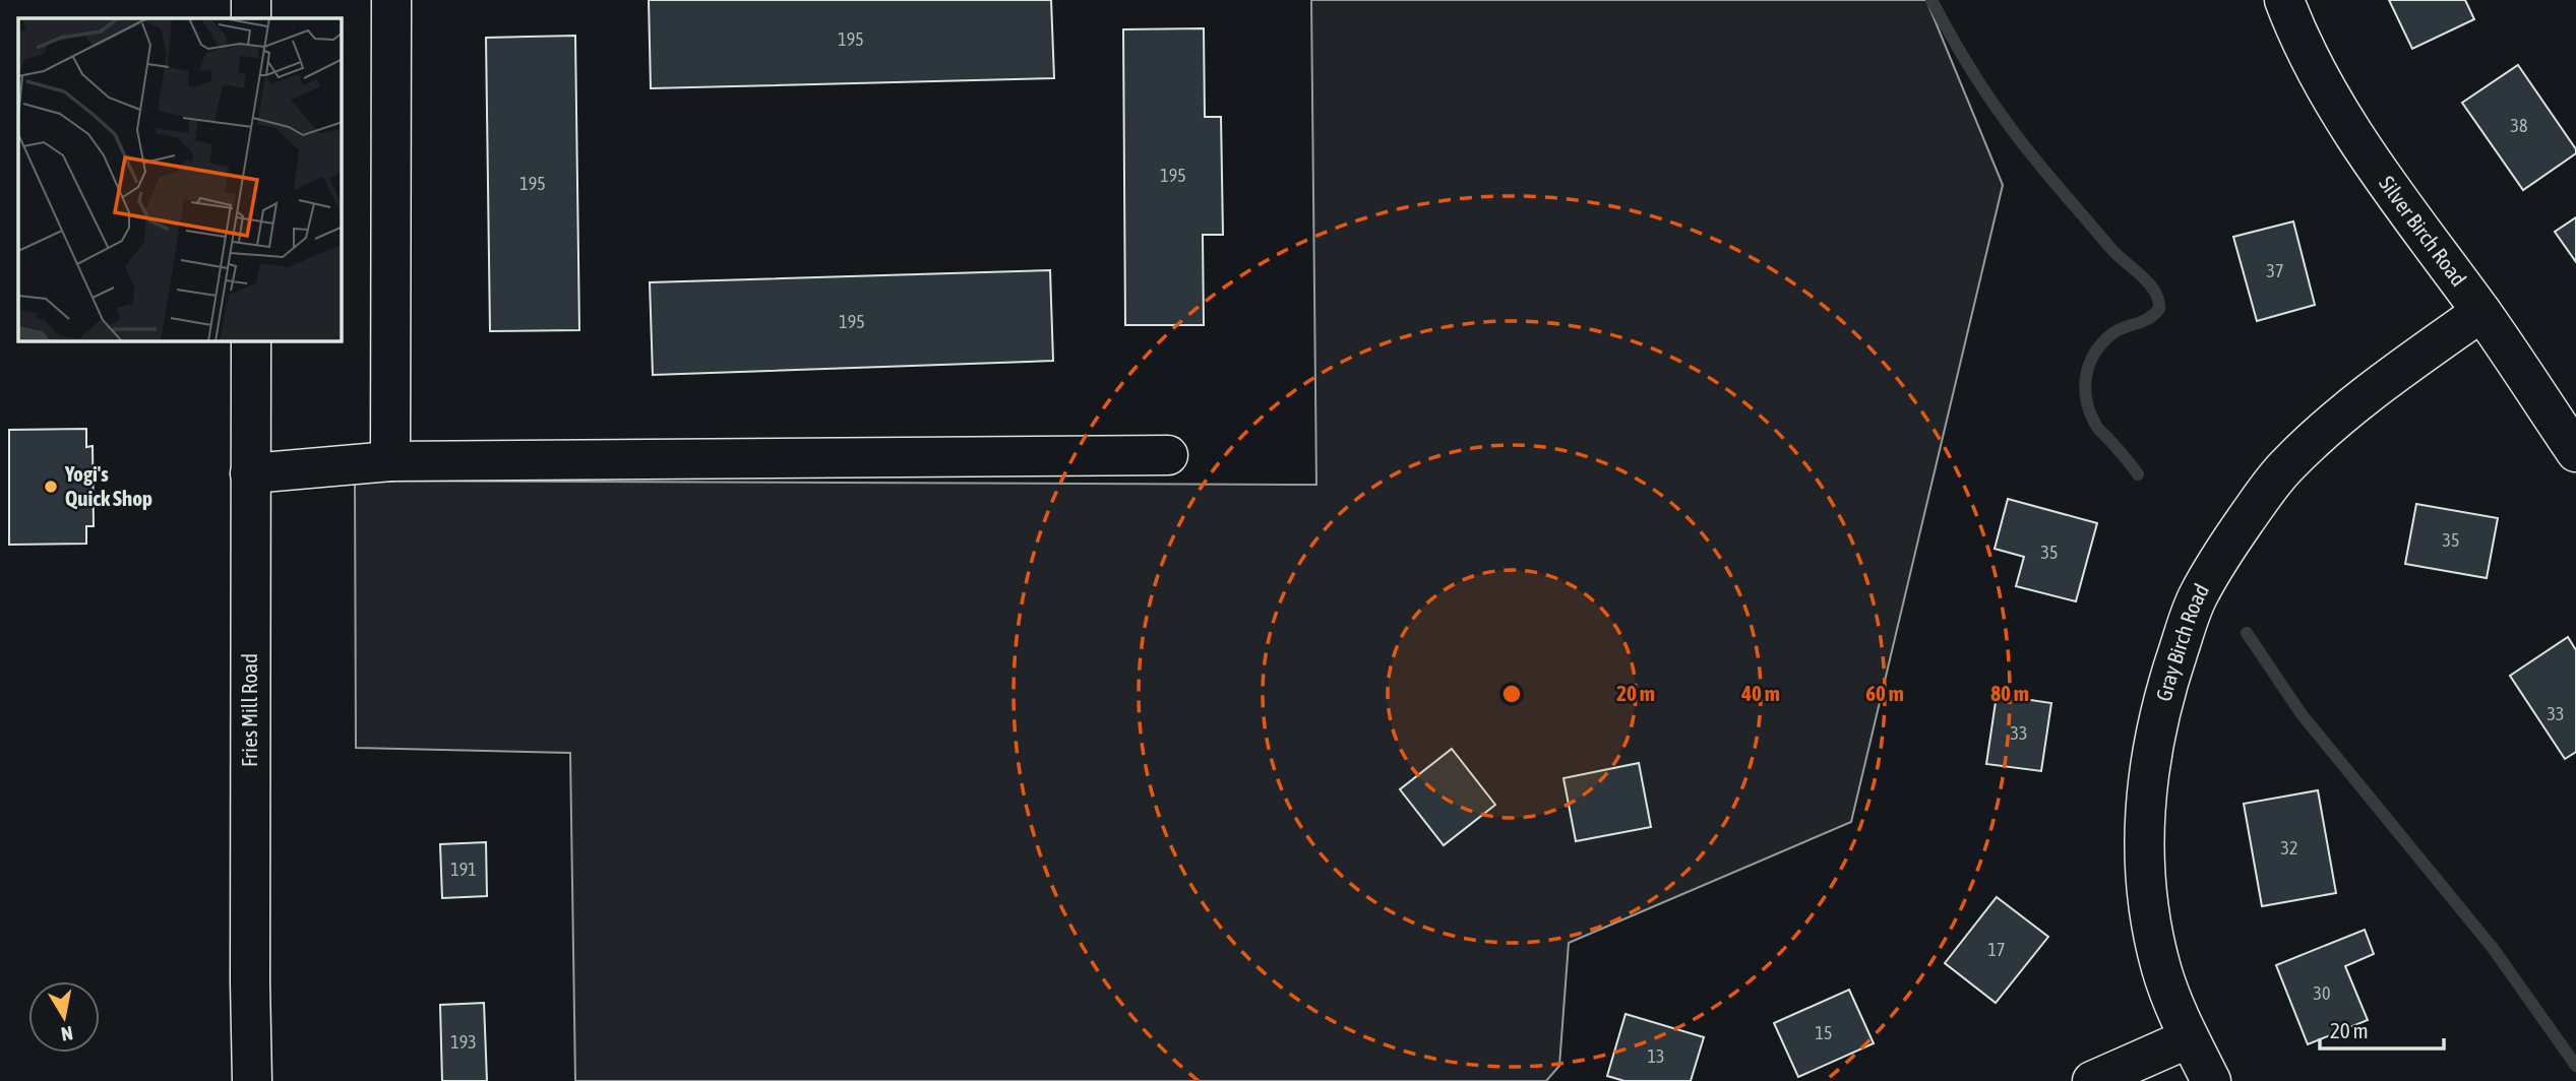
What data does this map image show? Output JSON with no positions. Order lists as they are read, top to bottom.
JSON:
{
  "streets": {
    "street": ["Silver Birch Road", "Gray Birch Road", "Fries Mill Road"]
  },
  "crossings": [
    ["Silver Birch Road", "Gray Birch Road"]
  ],
  "places": ["Yogi's Quick Shop"],
  "house_numbers": [
    "195",
    "38",
    "195",
    "195",
    "37",
    "195",
    "35",
    "35",
    "33",
    "33",
    "32",
    "191",
    "17",
    "30",
    "15",
    "193",
    "13"
  ],
  "scale_bar": "20 m",
  "north": "bottom",
  "rings": [
    "20 m",
    "40 m",
    "60 m",
    "80 m"
  ]
}
